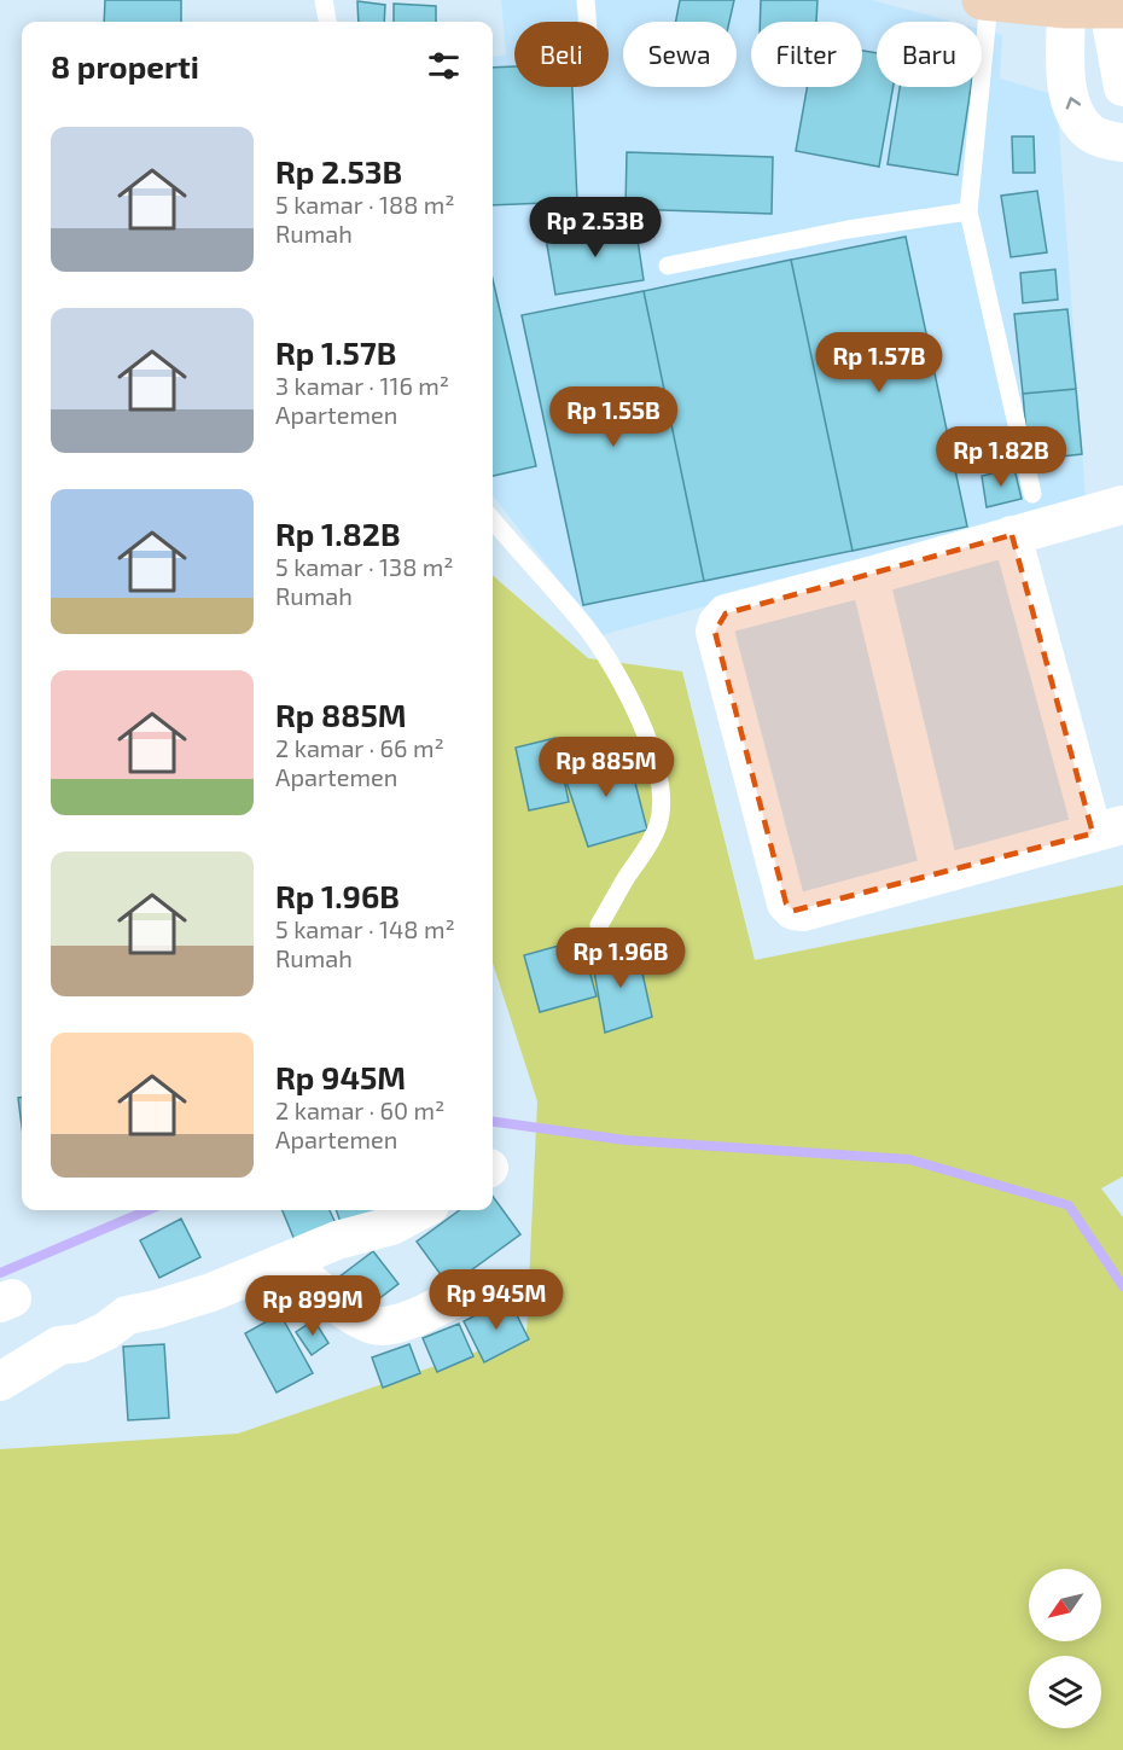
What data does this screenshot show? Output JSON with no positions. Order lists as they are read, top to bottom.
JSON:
{
  "north": "bottom left",
  "page": {
    "chip": [
      "Beli",
      "Sewa",
      "Filter",
      "Baru"
    ],
    "heading": "8 properti",
    "list": [
      {
        "name": "Rp 2.53B",
        "note": "5 kamar · 188 m² · Rumah"
      },
      {
        "name": "Rp 1.57B",
        "note": "3 kamar · 116 m² · Apartemen"
      },
      {
        "name": "Rp 1.82B",
        "note": "5 kamar · 138 m² · Rumah"
      },
      {
        "name": "Rp 885M",
        "note": "2 kamar · 66 m² · Apartemen"
      },
      {
        "name": "Rp 1.96B",
        "note": "5 kamar · 148 m² · Rumah"
      },
      {
        "name": "Rp 945M",
        "note": "2 kamar · 60 m² · Apartemen"
      }
    ],
    "price": [
      "Rp 2.53B",
      "Rp 1.57B",
      "Rp 1.55B",
      "Rp 1.82B",
      "Rp 885M",
      "Rp 1.96B",
      "Rp 945M",
      "Rp 899M"
    ]
  }
}
